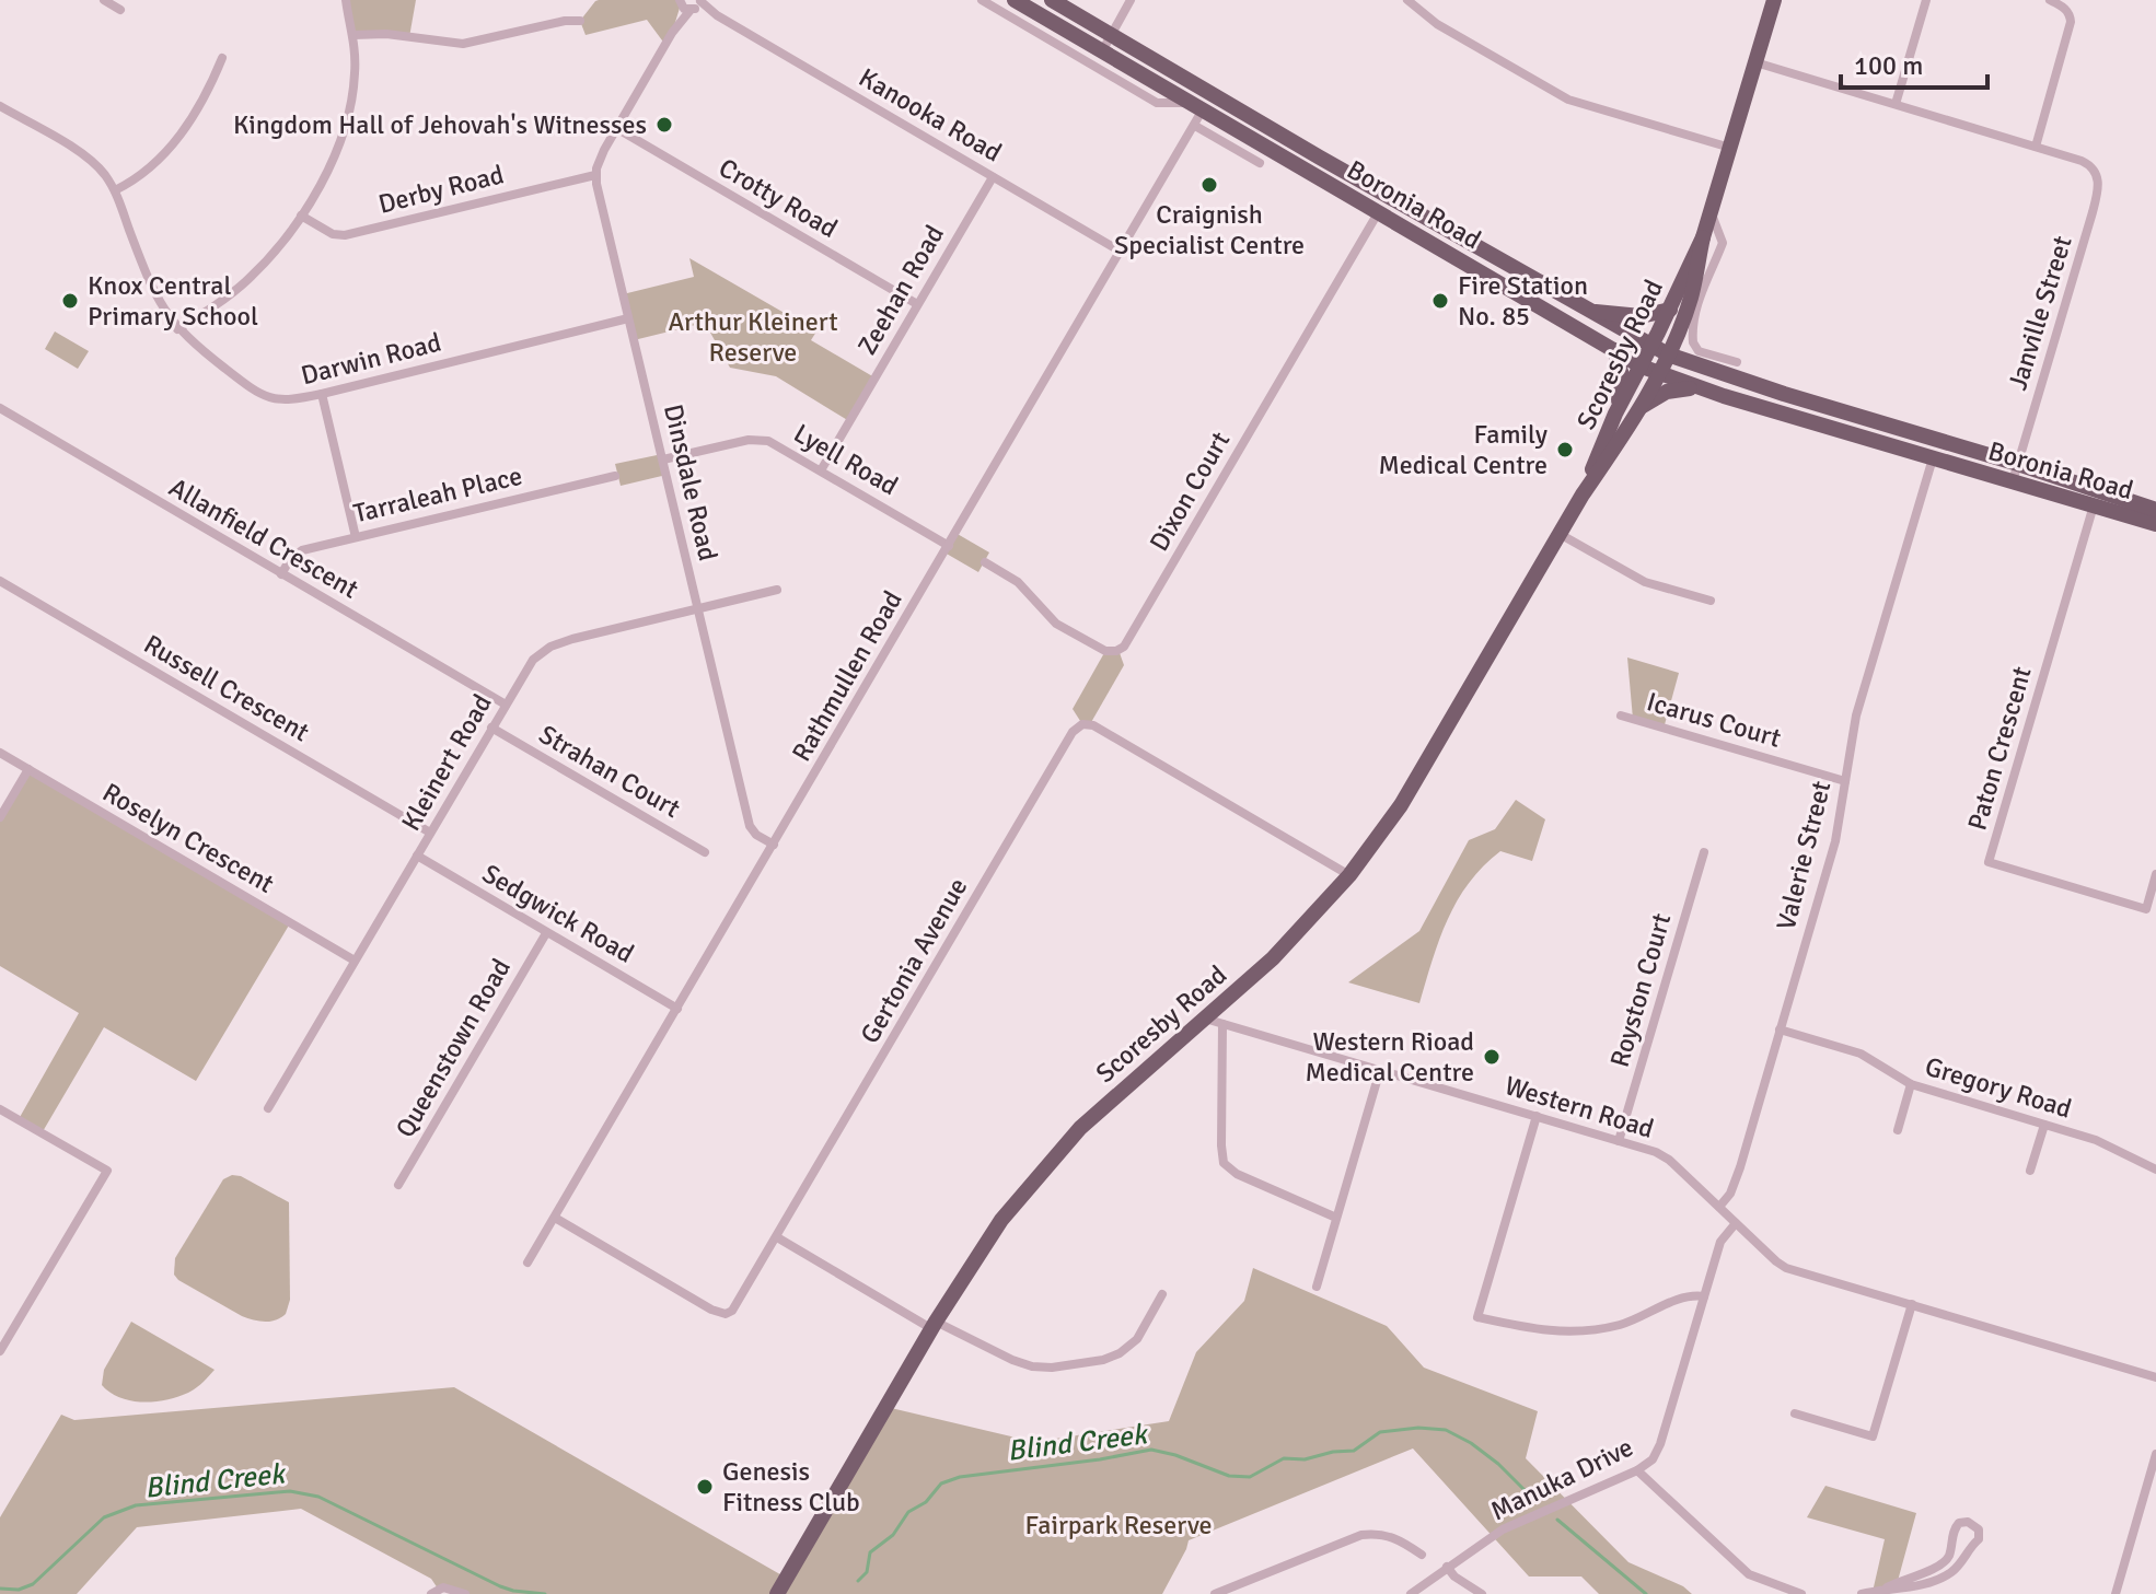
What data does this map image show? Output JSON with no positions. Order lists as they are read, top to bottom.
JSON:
{
  "streets": {
    "main road": ["Boronia Road", "Scoresby Road"],
    "street": [
      "Kanooka Road",
      "Derby Road",
      "Crotty Road",
      "Zeehan Road",
      "Janville Street",
      "Darwin Road",
      "Lyell Road",
      "Dinsdale Road",
      "Dixon Court",
      "Tarraleah Place",
      "Allanfield Crescent",
      "Rathmullen Road",
      "Russell Crescent",
      "Icarus Court",
      "Paton Crescent",
      "Kleinert Road",
      "Strahan Court",
      "Roselyn Crescent",
      "Valerie Street",
      "Sedgwick Road",
      "Gertonia Avenue",
      "Royston Court",
      "Queenstown Road",
      "Gregory Road",
      "Western Road",
      "Manuka Drive"
    ]
  },
  "crossings": [
    ["Kanooka Road", "Zeehan Road"],
    ["Kanooka Road", "Rathmullen Road"],
    ["Derby Road", "Dinsdale Road"],
    ["Crotty Road", "Zeehan Road"],
    ["Boronia Road", "Janville Street"],
    ["Boronia Road", "Scoresby Road"],
    ["Boronia Road", "Dixon Court"],
    ["Boronia Road", "Rathmullen Road"],
    ["Boronia Road", "Paton Crescent"],
    ["Boronia Road", "Valerie Street"],
    ["Zeehan Road", "Lyell Road"],
    ["Scoresby Road", "Gertonia Avenue"],
    ["Scoresby Road", "Western Road"],
    ["Darwin Road", "Dinsdale Road"],
    ["Lyell Road", "Dinsdale Road"],
    ["Lyell Road", "Rathmullen Road"],
    ["Dinsdale Road", "Rathmullen Road"],
    ["Dinsdale Road", "Kleinert Road"],
    ["Tarraleah Place", "Allanfield Crescent"],
    ["Allanfield Crescent", "Kleinert Road"],
    ["Rathmullen Road", "Sedgwick Road"],
    ["Rathmullen Road", "Gertonia Avenue"],
    ["Russell Crescent", "Kleinert Road"],
    ["Icarus Court", "Valerie Street"],
    ["Kleinert Road", "Strahan Court"],
    ["Kleinert Road", "Roselyn Crescent"],
    ["Kleinert Road", "Sedgwick Road"],
    ["Valerie Street", "Gregory Road"],
    ["Valerie Street", "Western Road"],
    ["Sedgwick Road", "Queenstown Road"],
    ["Royston Court", "Western Road"],
    ["Western Road", "Manuka Drive"]
  ],
  "water": ["Blind Creek"],
  "parks": ["Arthur Kleinert Reserve", "Fairpark Reserve"],
  "places": [
    "Kingdom Hall of Jehovah's Witnesses",
    "Craignish Specialist Centre",
    "Knox Central Primary School",
    "Fire Station No. 85",
    "Family Medical Centre",
    "Western Rioad Medical Centre",
    "Genesis Fitness Club"
  ],
  "scale_bar": "100 m"
}
